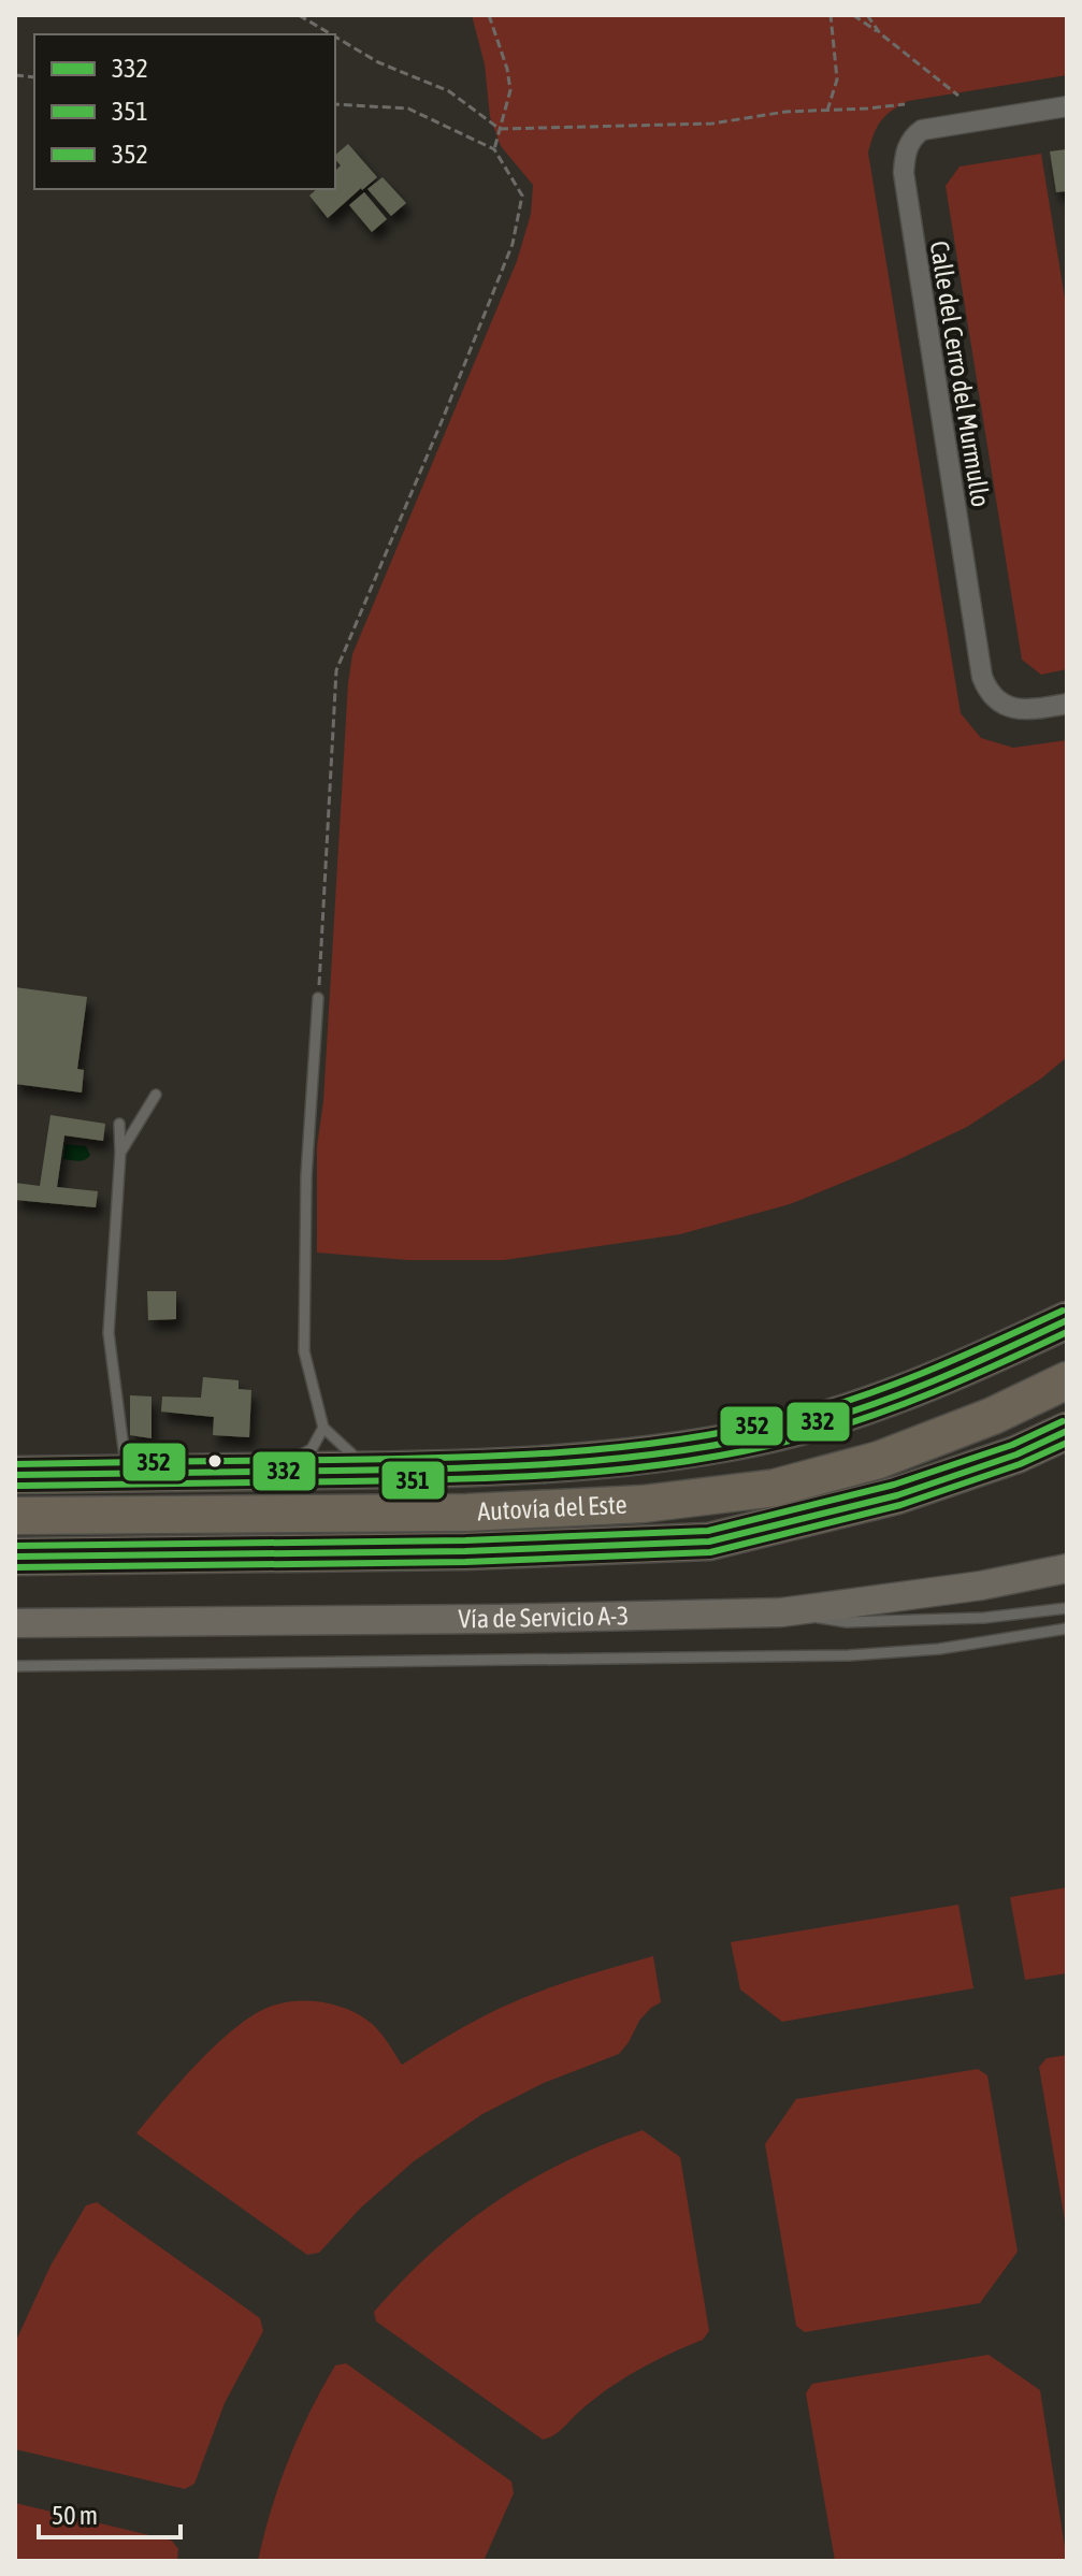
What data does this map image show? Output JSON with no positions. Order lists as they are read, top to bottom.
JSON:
{
  "streets": {
    "highway": ["Autovía del Este"],
    "main road": ["Vía de Servicio A-3"],
    "street": ["Calle del Cerro del Murmullo"]
  },
  "lines": ["transit line 352", "transit line 332", "transit line 351"],
  "legend": ["332", "351", "352"],
  "scale_bar": "50 m"
}
